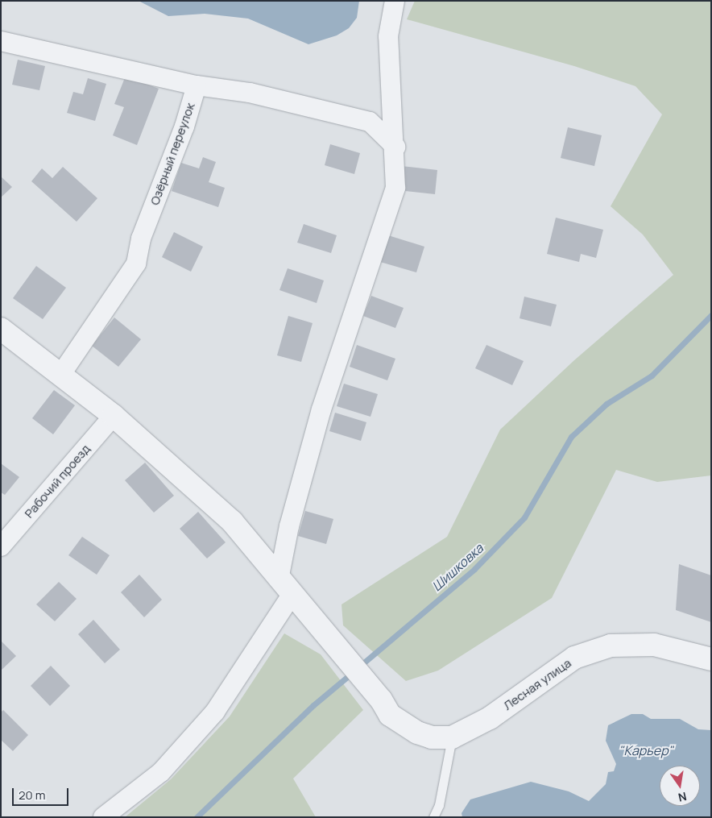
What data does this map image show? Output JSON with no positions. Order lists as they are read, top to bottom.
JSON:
{
  "streets": {
    "street": ["Озёрный переулок", "Рабочий проезд", "Лесная улица"]
  },
  "crossings": [
    ["Озёрный переулок", "Лесная улица"],
    ["Рабочий проезд", "Лесная улица"]
  ],
  "water": ["Шишковка", "\"Карьер\""],
  "scale_bar": "20 m",
  "north": "bottom"
}
